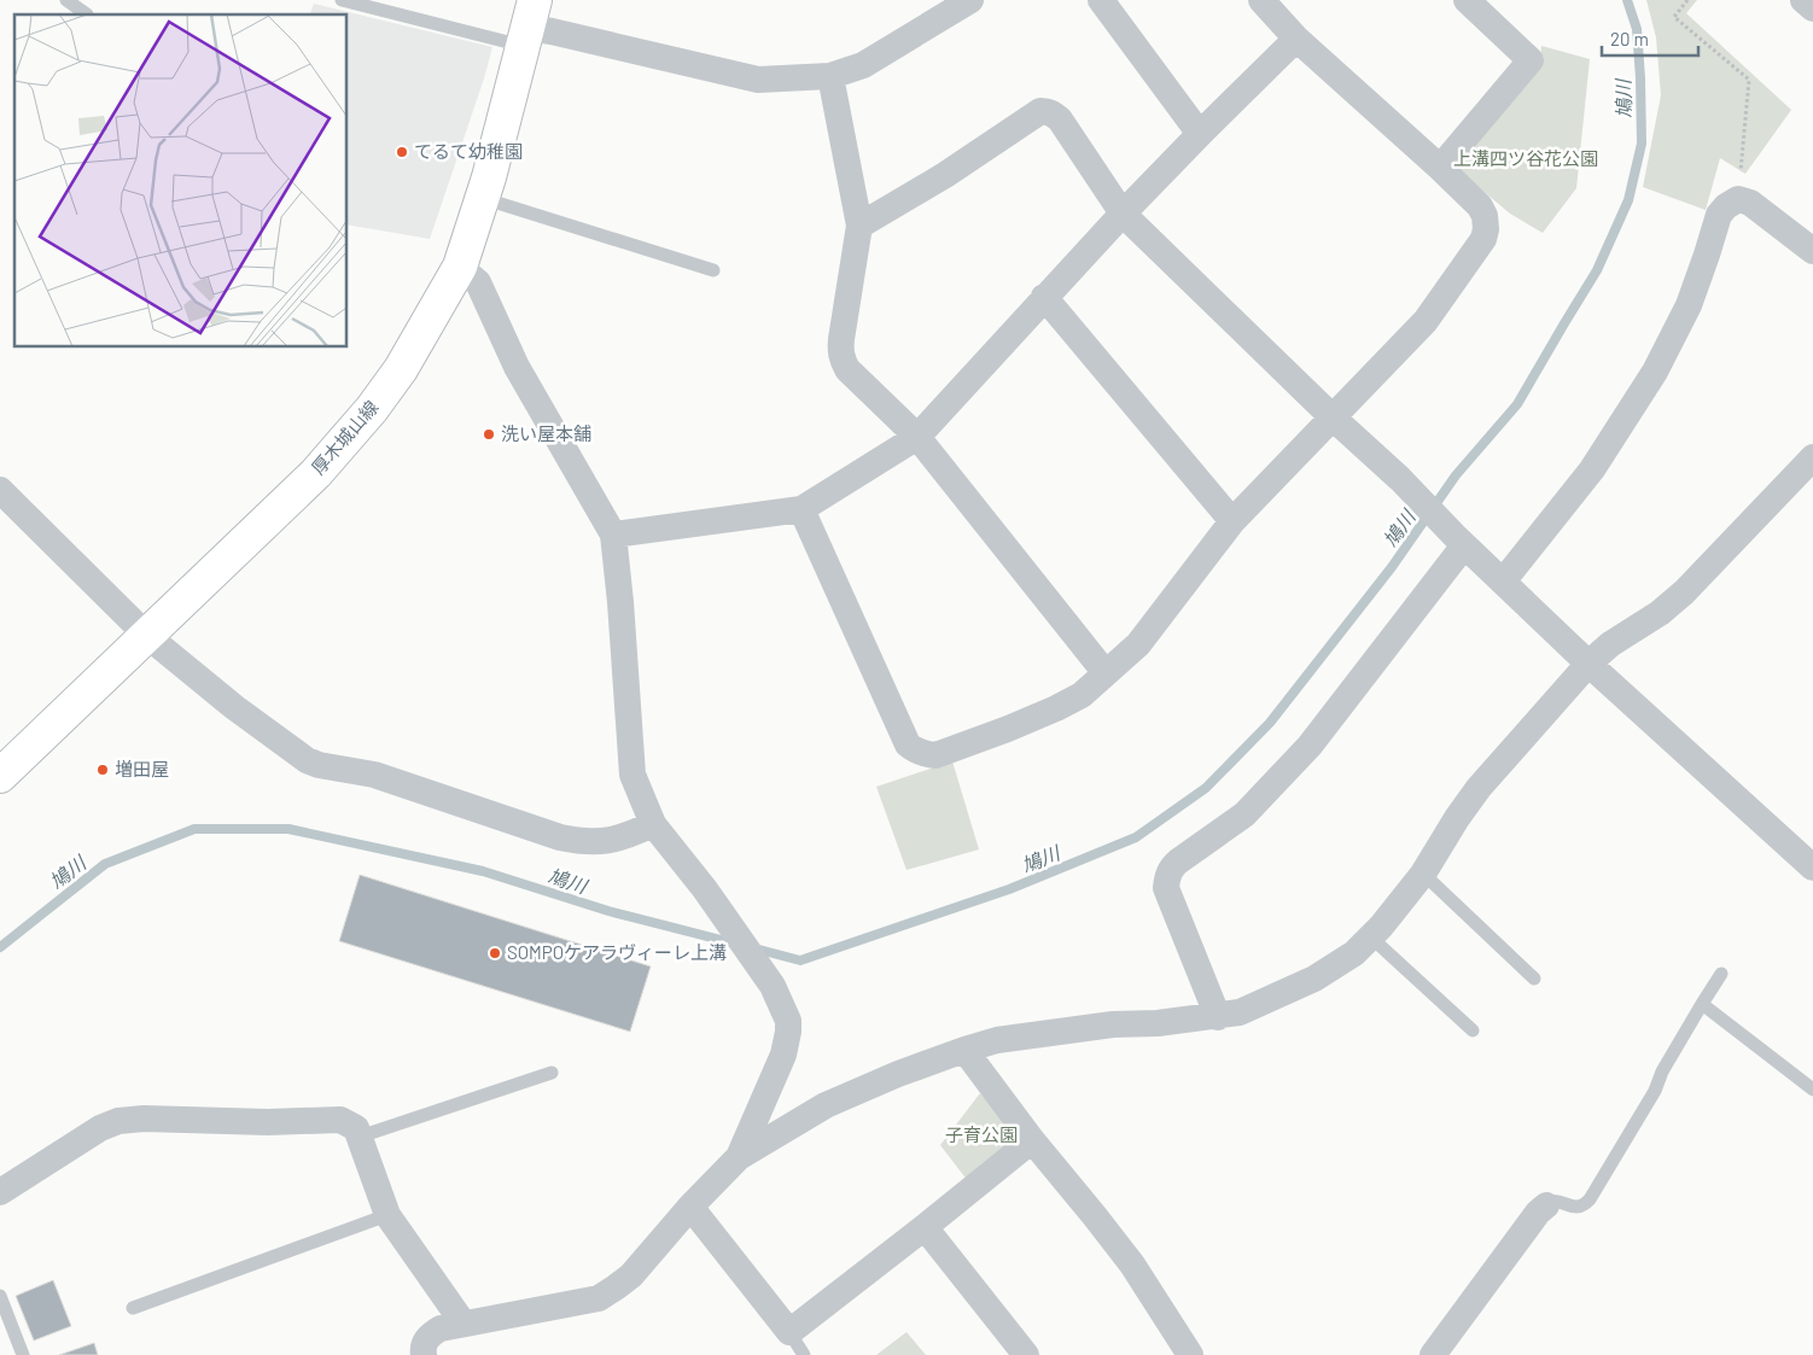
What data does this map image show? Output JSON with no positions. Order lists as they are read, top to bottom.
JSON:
{
  "streets": {
    "main road": ["厚木城山線"]
  },
  "water": ["鳩川"],
  "parks": ["上溝四ツ谷花公園", "子育公園"],
  "places": [
    "てるて幼稚園",
    "洗い屋本舗",
    "増田屋",
    "SOMPOケアラヴィーレ上溝"
  ],
  "scale_bar": "20 m"
}
